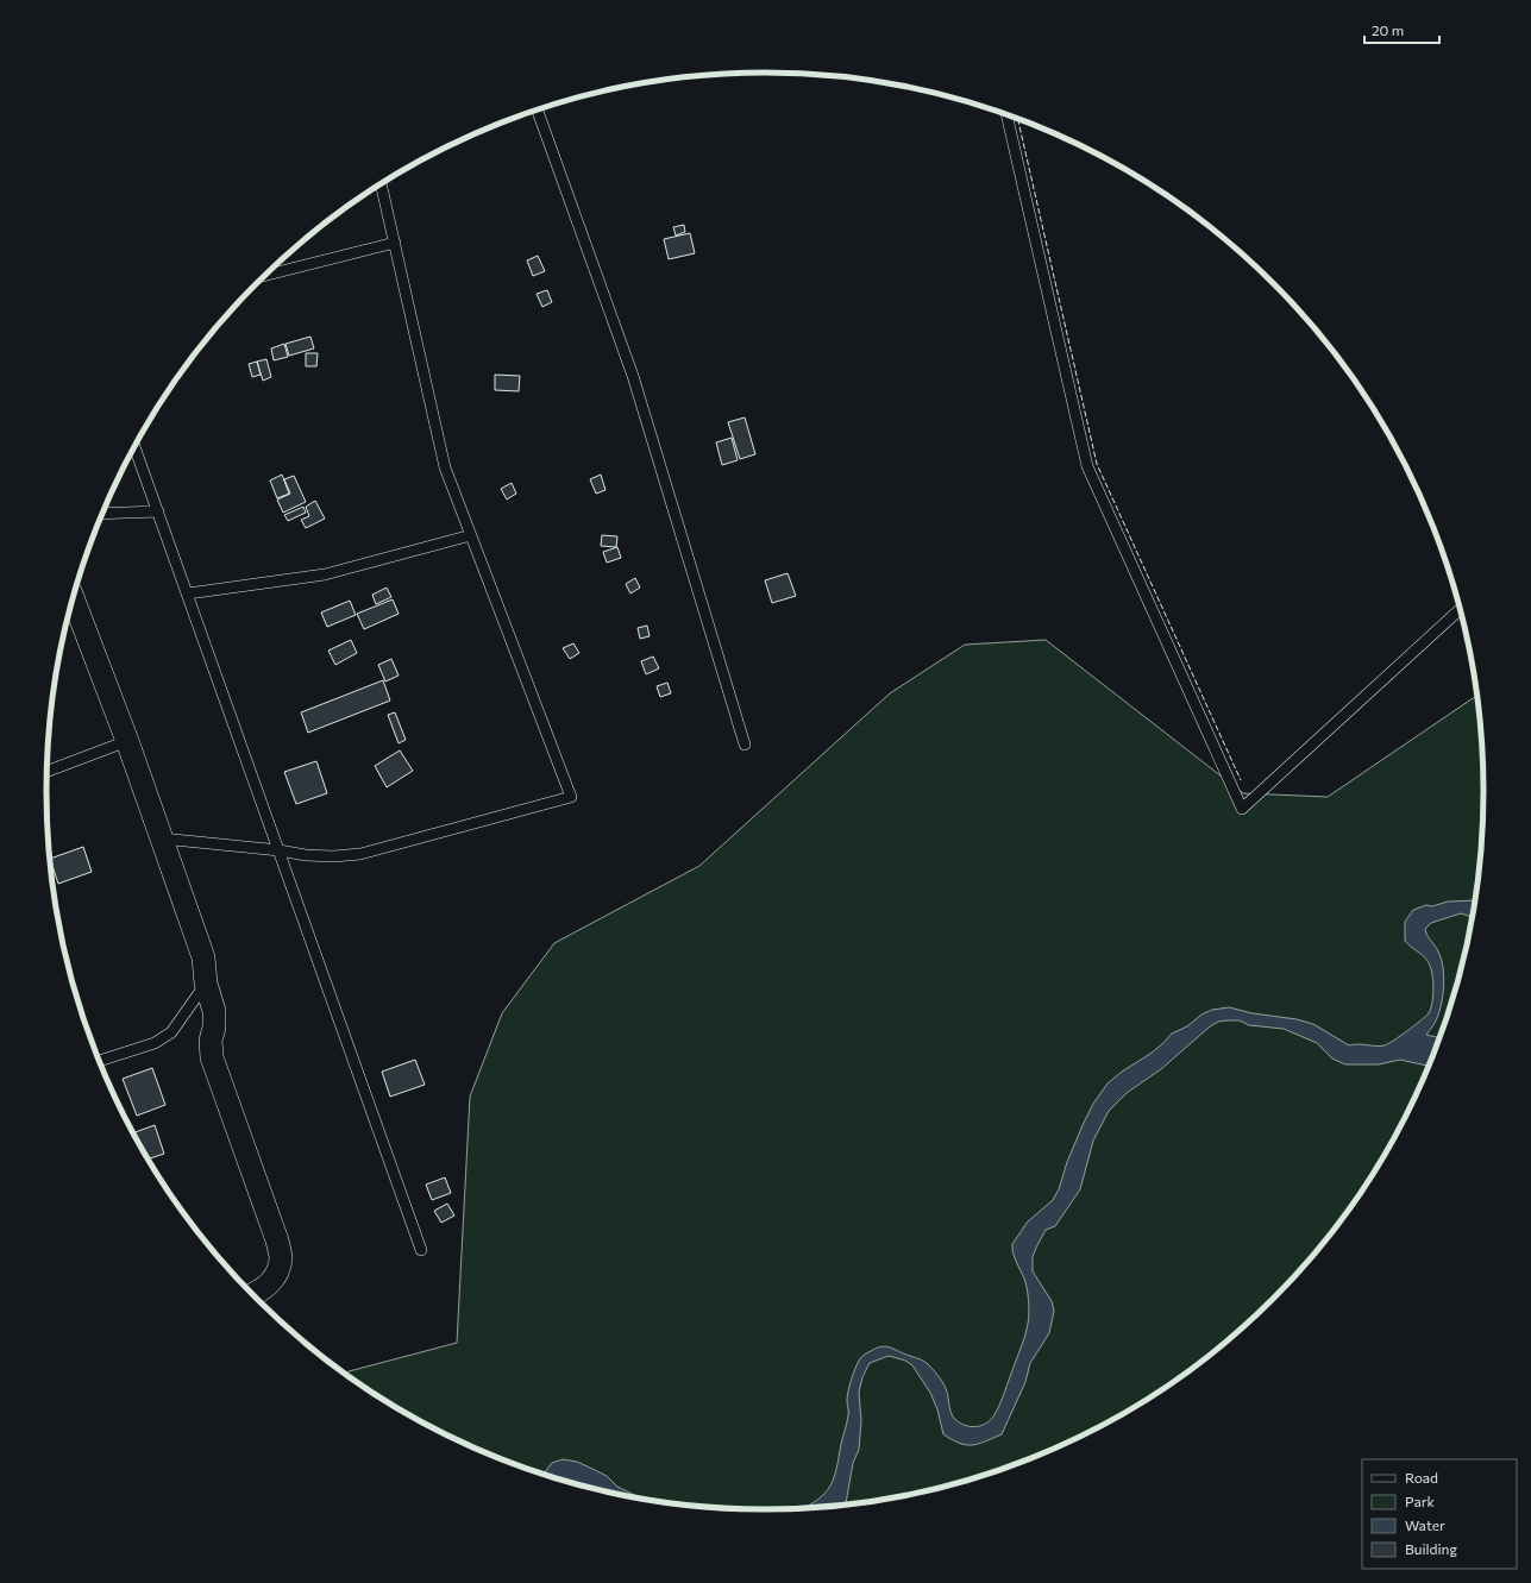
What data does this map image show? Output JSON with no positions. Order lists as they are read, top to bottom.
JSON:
{
  "legend": [
    "Road",
    "Park",
    "Water",
    "Building"
  ],
  "scale_bar": "20 m"
}
